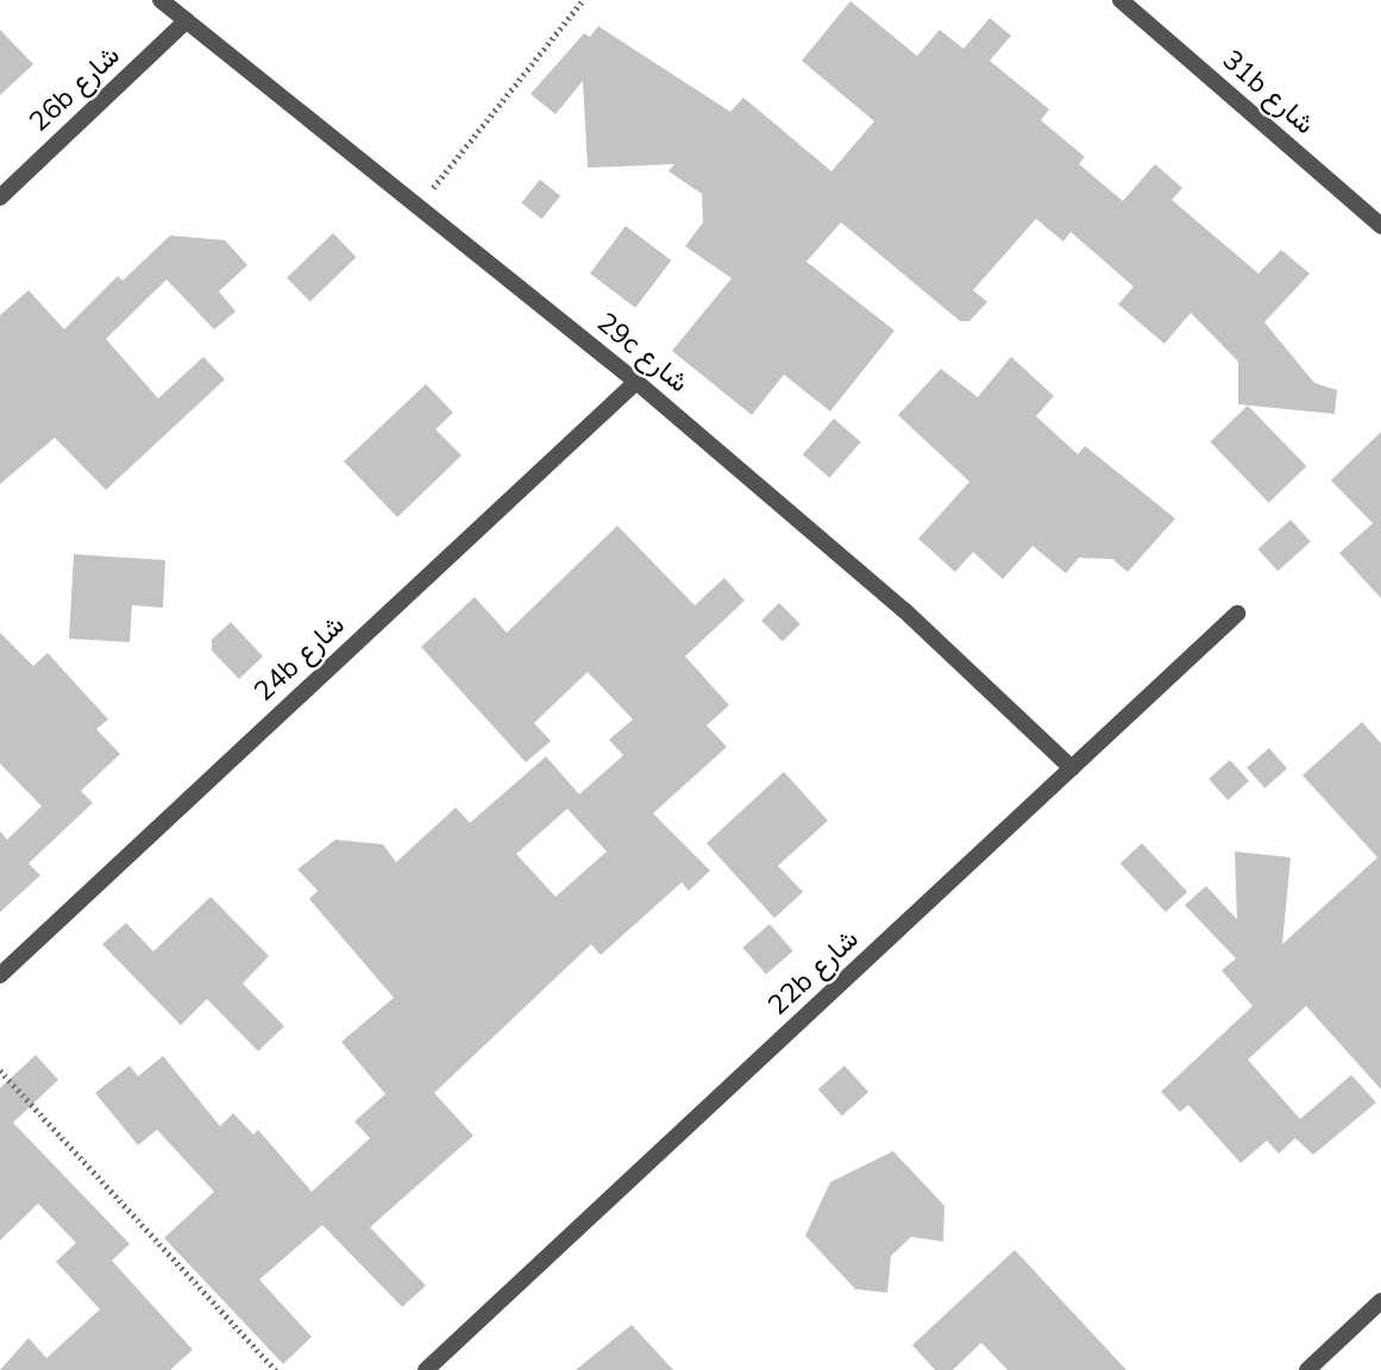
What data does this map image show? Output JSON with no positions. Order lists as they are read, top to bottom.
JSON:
{
  "streets": {
    "street": [
      "26b شارع",
      "31b شارع",
      "29c شارع",
      "24b شارع",
      "22b شارع"
    ]
  },
  "crossings": [
    ["26b شارع", "29c شارع"],
    ["29c شارع", "24b شارع"],
    ["29c شارع", "22b شارع"]
  ]
}
